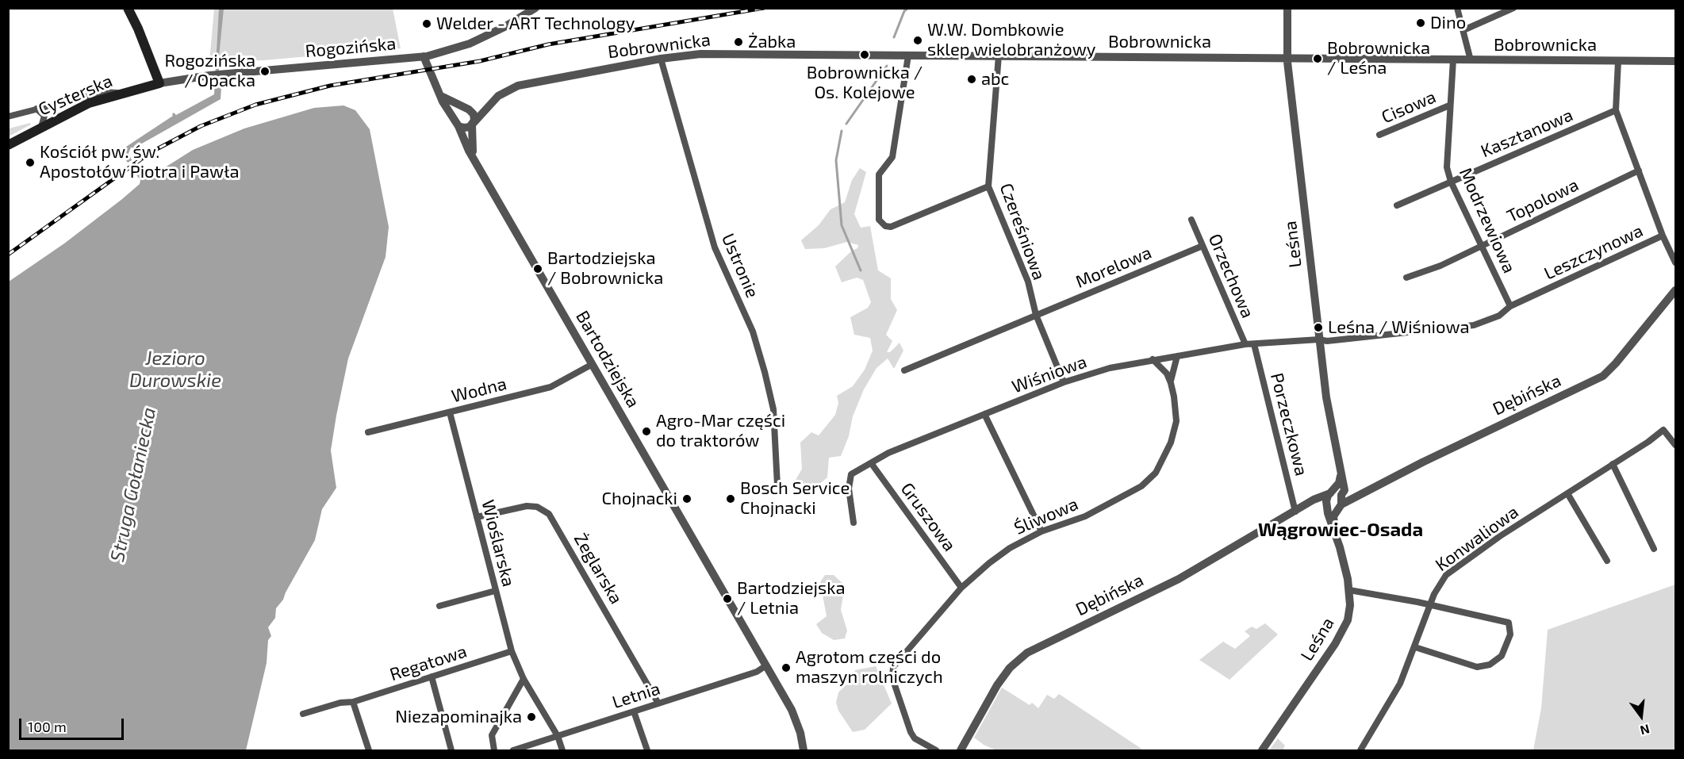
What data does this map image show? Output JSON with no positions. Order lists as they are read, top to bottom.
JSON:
{
  "streets": {
    "main road": ["Cysterska"],
    "street": [
      "Bobrownicka",
      "Rogozińska",
      "Cisowa",
      "Kasztanowa",
      "Topolowa",
      "Modrzewiowa",
      "Czereśniowa",
      "Leśna",
      "Leszczynowa",
      "Ustronie",
      "Morelowa",
      "Orzechowa",
      "Bartodziejska",
      "Wiśniowa",
      "Wodna",
      "Dębińska",
      "Porzeczkowa",
      "Śliwowa",
      "Gruszowa",
      "Konwaliowa",
      "Wioślarska",
      "Żeglarska",
      "Regatowa",
      "Letnia"
    ]
  },
  "crossings": [
    ["Bobrownicka", "Modrzewiowa"],
    ["Bobrownicka", "Czereśniowa"],
    ["Bobrownicka", "Leśna"],
    ["Bobrownicka", "Leszczynowa"],
    ["Bobrownicka", "Ustronie"],
    ["Bobrownicka", "Bartodziejska"],
    ["Rogozińska", "Cysterska"],
    ["Rogozińska", "Bartodziejska"],
    ["Cisowa", "Modrzewiowa"],
    ["Kasztanowa", "Modrzewiowa"],
    ["Kasztanowa", "Leszczynowa"],
    ["Topolowa", "Modrzewiowa"],
    ["Topolowa", "Leszczynowa"],
    ["Modrzewiowa", "Leszczynowa"],
    ["Czereśniowa", "Morelowa"],
    ["Czereśniowa", "Wiśniowa"],
    ["Leśna", "Leszczynowa"],
    ["Leśna", "Wiśniowa"],
    ["Leśna", "Dębińska"],
    ["Leszczynowa", "Wiśniowa"],
    ["Morelowa", "Orzechowa"],
    ["Orzechowa", "Wiśniowa"],
    ["Bartodziejska", "Wodna"],
    ["Bartodziejska", "Letnia"],
    ["Wiśniowa", "Porzeczkowa"],
    ["Wiśniowa", "Śliwowa"],
    ["Wiśniowa", "Gruszowa"],
    ["Wodna", "Wioślarska"],
    ["Dębińska", "Porzeczkowa"],
    ["Śliwowa", "Gruszowa"],
    ["Wioślarska", "Żeglarska"],
    ["Wioślarska", "Regatowa"],
    ["Wioślarska", "Letnia"],
    ["Żeglarska", "Letnia"]
  ],
  "districts": ["Wągrowiec-Osada"],
  "water": ["Jezioro Durowskie", "Struga Gołaniecka"],
  "places": [
    "Dino",
    "Welder - ART Technology",
    "W.W. Dombkowie sklep wielobranżowy",
    "Żabka",
    "Bobrownicka / Os. Kolejowe",
    "Bobrownicka / Leśna",
    "Rogozińska / Opacka",
    "abc",
    "Kościół pw. św. Apostołów Piotra i Pawła",
    "Bartodziejska / Bobrownicka",
    "Leśna / Wiśniowa",
    "Agro-Mar części do traktorów",
    "Chojnacki",
    "Bosch Service Chojnacki",
    "Bartodziejska / Letnia",
    "Agrotom części do maszyn rolniczych",
    "Niezapominajka"
  ],
  "scale_bar": "100 m",
  "north": "bottom"
}
